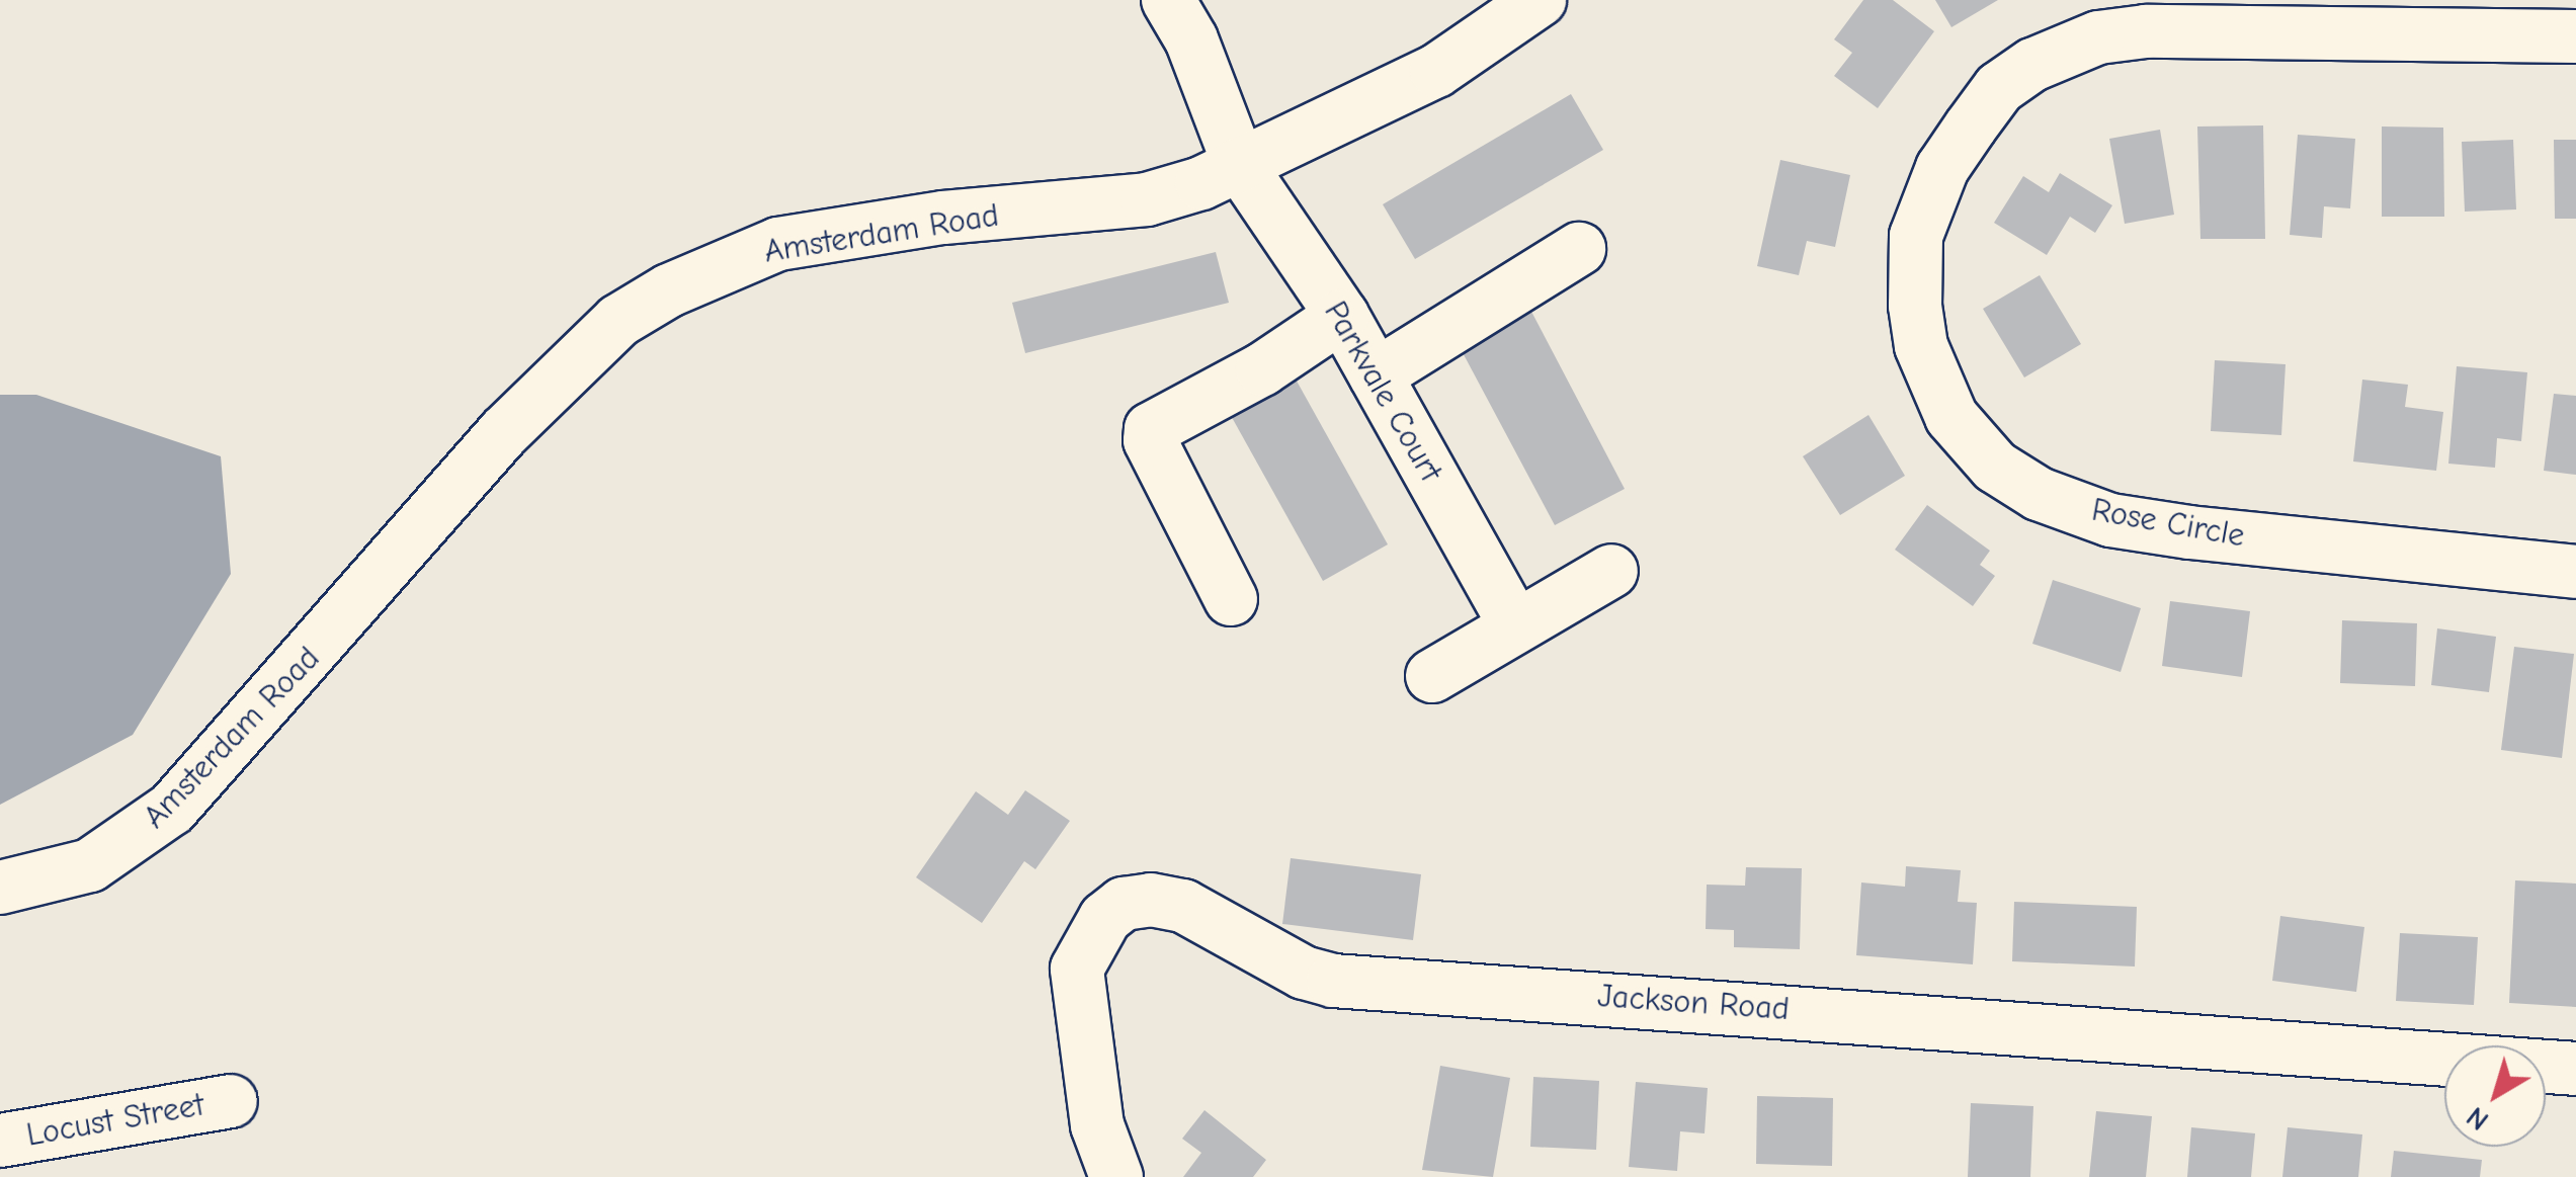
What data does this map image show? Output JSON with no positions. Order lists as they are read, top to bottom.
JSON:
{
  "streets": {
    "street": [
      "Amsterdam Road",
      "Parkvale Court",
      "Rose Circle",
      "Jackson Road",
      "Locust Street"
    ]
  },
  "crossings": [
    ["Amsterdam Road", "Parkvale Court"]
  ],
  "north": "bottom left"
}
